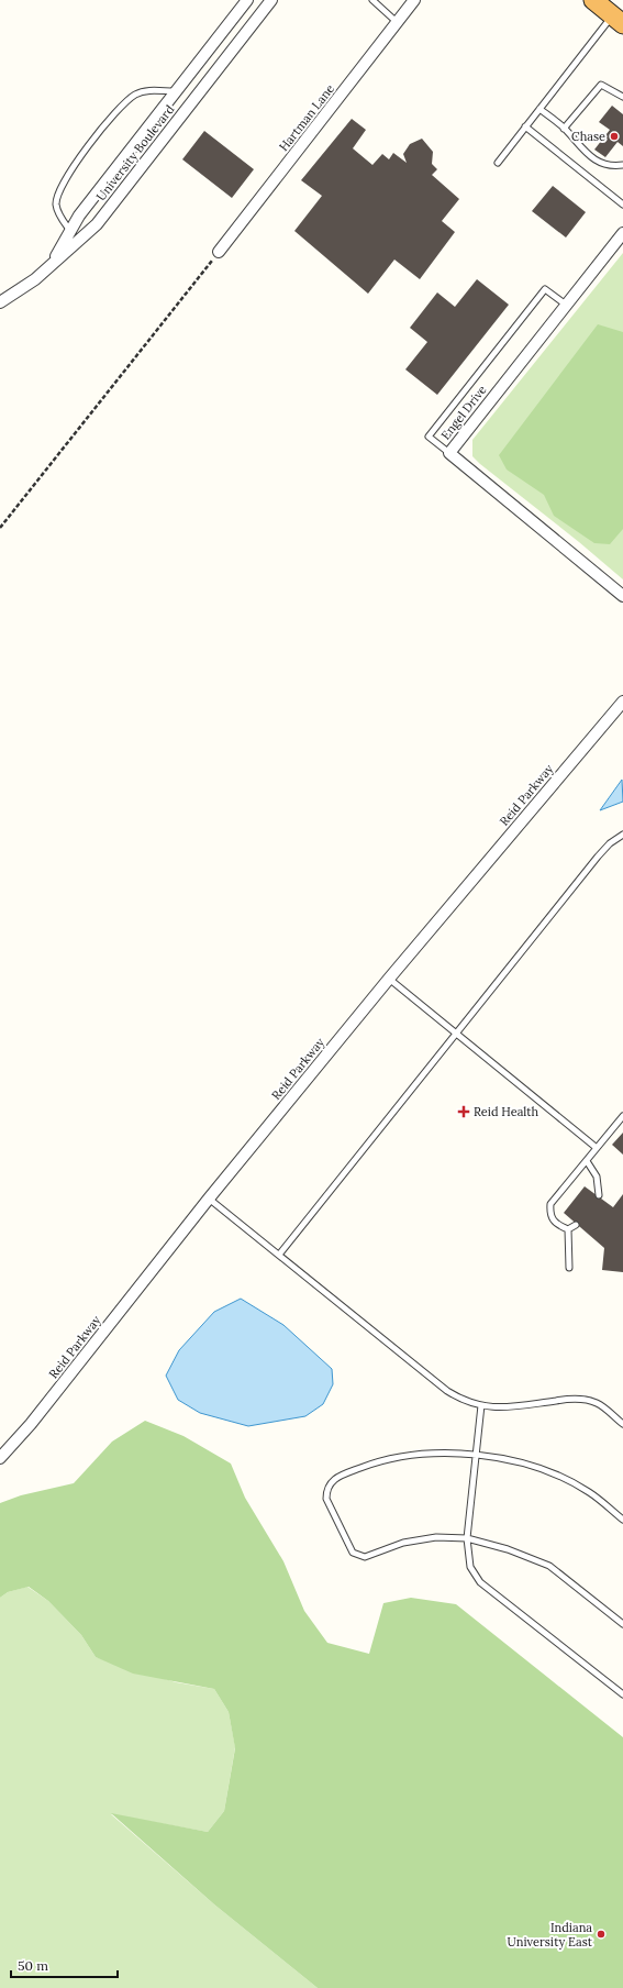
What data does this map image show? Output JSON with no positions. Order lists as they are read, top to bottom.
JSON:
{
  "streets": {
    "street": [
      "Hartman Lane",
      "University Boulevard",
      "Engel Drive",
      "Reid Parkway"
    ]
  },
  "places": {
    "other": ["Chase", "Indiana University East"],
    "health": ["Reid Health"]
  },
  "scale_bar": "50 m"
}
